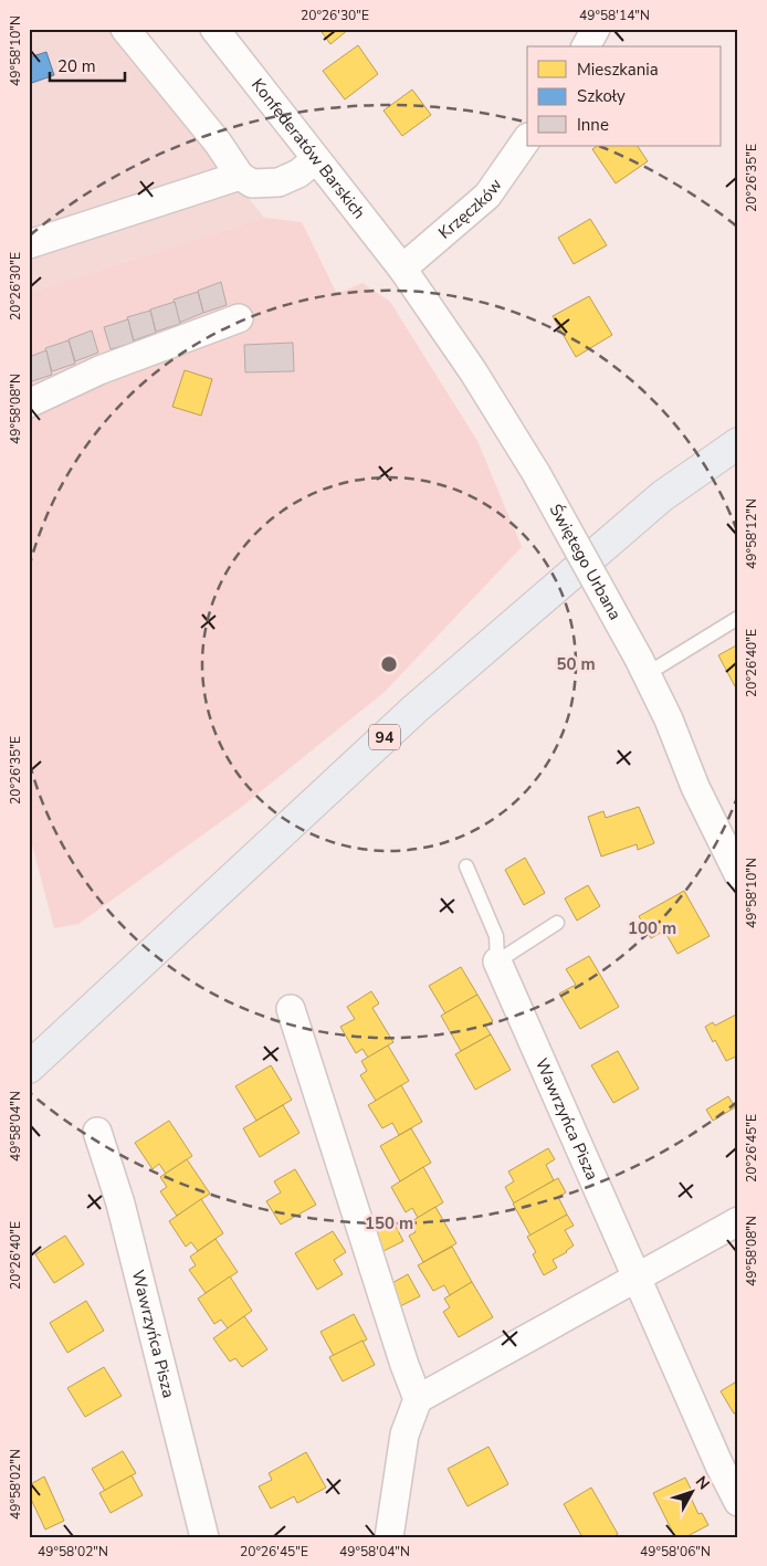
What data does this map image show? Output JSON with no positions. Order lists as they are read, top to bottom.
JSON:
{
  "streets": {
    "main road": ["94"],
    "street": [
      "Konfederatów Barskich",
      "Krzęczków",
      "Świętego Urbana",
      "Wawrzyńca Pisza"
    ]
  },
  "crossings": [
    ["Konfederatów Barskich", "Krzęczków"],
    ["Konfederatów Barskich", "Świętego Urbana"],
    ["Krzęczków", "Świętego Urbana"]
  ],
  "legend": ["Mieszkania", "Szkoły", "Inne"],
  "scale_bar": "20 m",
  "north": "top right",
  "coordinates": [
    "20°26'30\"E",
    "49°58'14\"N",
    "49°58'10\"N",
    "20°26'35\"E",
    "49°58'08\"N",
    "49°58'12\"N",
    "20°26'40\"E",
    "49°58'04\"N",
    "20°26'45\"E",
    "49°58'02\"N",
    "49°58'06\"N"
  ],
  "rings": ["50 m", "100 m", "150 m"]
}
